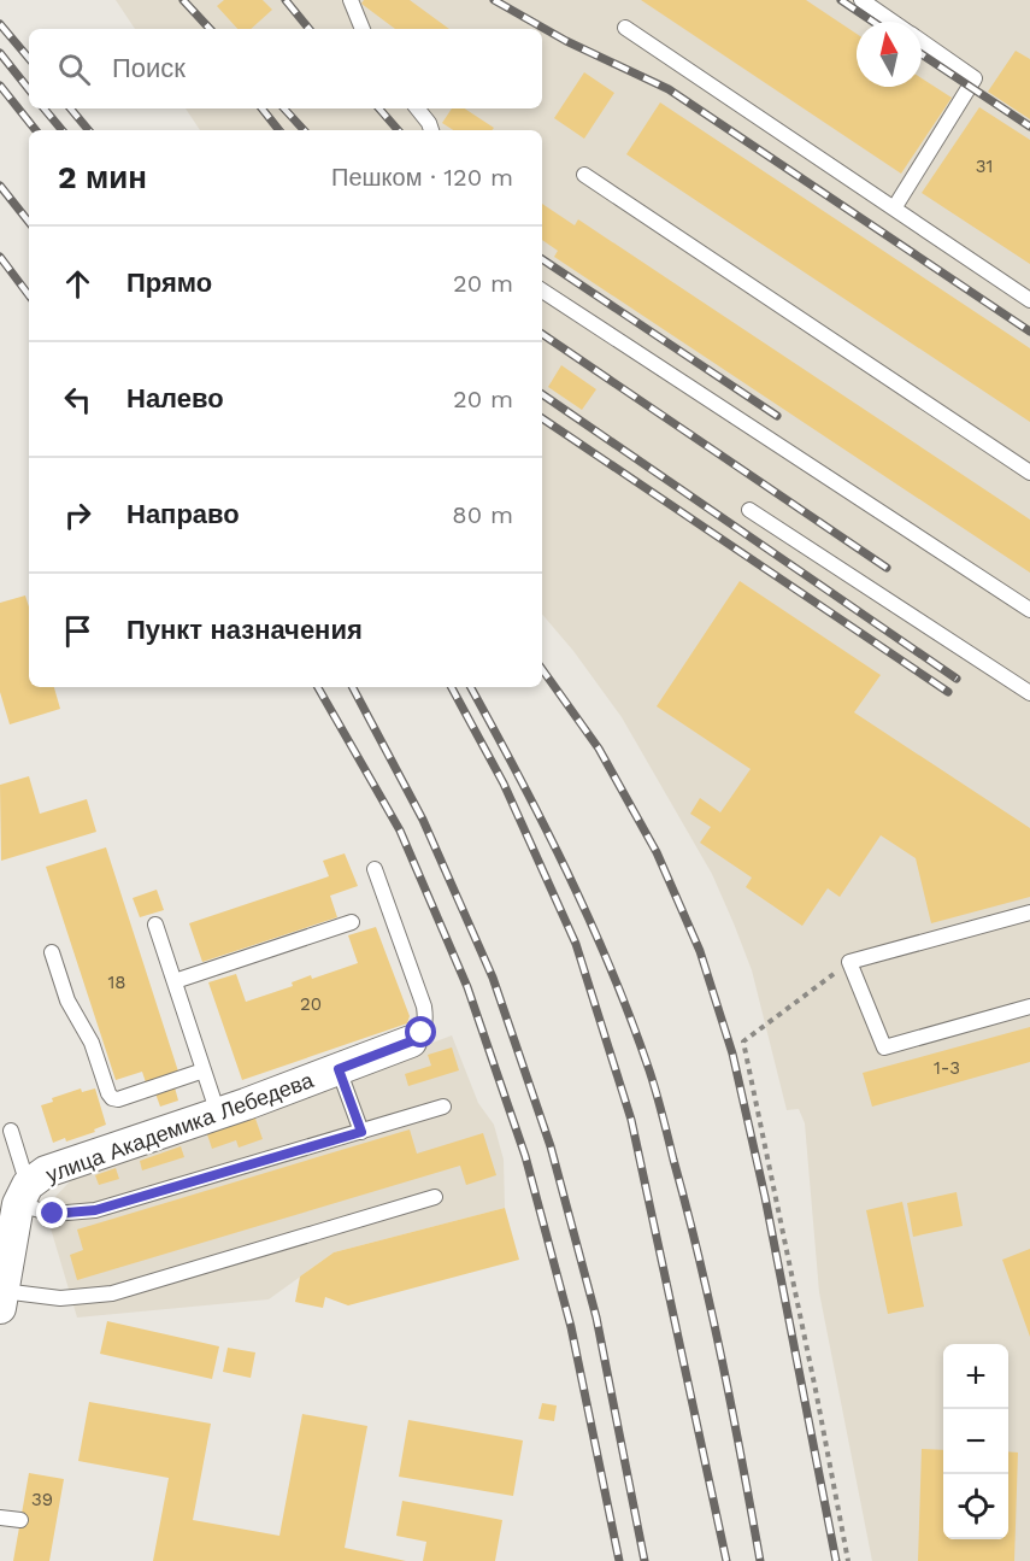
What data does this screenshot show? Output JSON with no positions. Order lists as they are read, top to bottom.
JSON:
{
  "streets": {
    "street": ["улица Академика Лебедева"]
  },
  "house_numbers": [
    "31",
    "18",
    "20",
    "1-3",
    "39"
  ],
  "north": "top",
  "page": {
    "search": "Поиск",
    "heading": ["2 мин", "Пешком · 120 m"],
    "list": [
      ["Прямо", "20 m"],
      ["Налево", "20 m"],
      ["Направо", "80 m"],
      "Пункт назначения"
    ],
    "map_buttons": ["+", "−"]
  }
}
